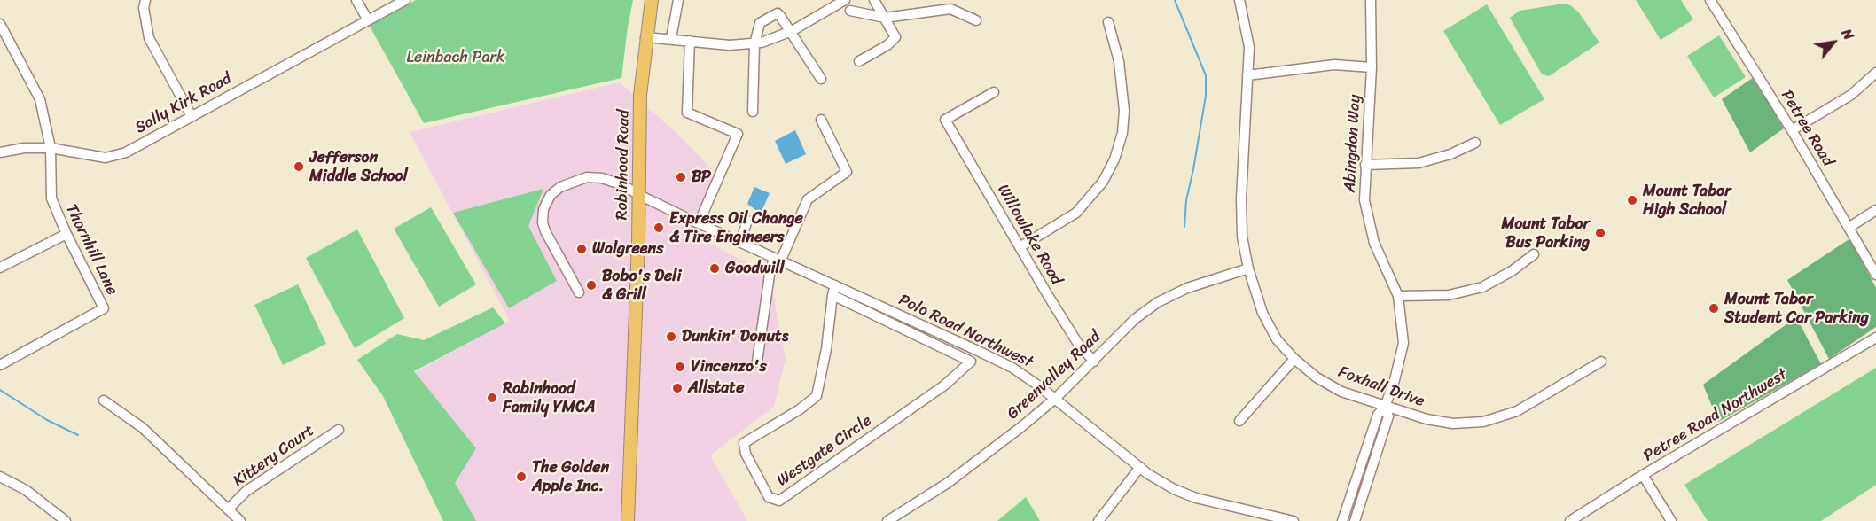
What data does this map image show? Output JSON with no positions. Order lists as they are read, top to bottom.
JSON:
{
  "streets": {
    "main road": ["Robinhood Road"],
    "street": [
      "Sally Kirk Road",
      "Petree Road",
      "Abingdon Way",
      "Willowlake Road",
      "Thornhill Lane",
      "Polo Road Northwest",
      "Greenvalley Road",
      "Foxhall Drive",
      "Petree Road Northwest",
      "Westgate Circle",
      "Kittery Court"
    ]
  },
  "crossings": [
    ["Sally Kirk Road", "Thornhill Lane"],
    ["Abingdon Way", "Foxhall Drive"],
    ["Robinhood Road", "Polo Road Northwest"],
    ["Willowlake Road", "Greenvalley Road"],
    ["Polo Road Northwest", "Greenvalley Road"],
    ["Polo Road Northwest", "Westgate Circle"],
    ["Greenvalley Road", "Foxhall Drive"]
  ],
  "parks": ["Leinbach Park"],
  "places": [
    "Jefferson Middle School",
    "BP",
    "Mount Tabor High School",
    "Express Oil Change & Tire Engineers",
    "Mount Tabor Bus Parking",
    "Walgreens",
    "Goodwill",
    "Bobo's Deli & Grill",
    "Mount Tabor Student Car Parking",
    "Dunkin' Donuts",
    "Vincenzo's",
    "Allstate",
    "Robinhood Family YMCA",
    "The Golden Apple Inc."
  ],
  "north": "top right"
}
